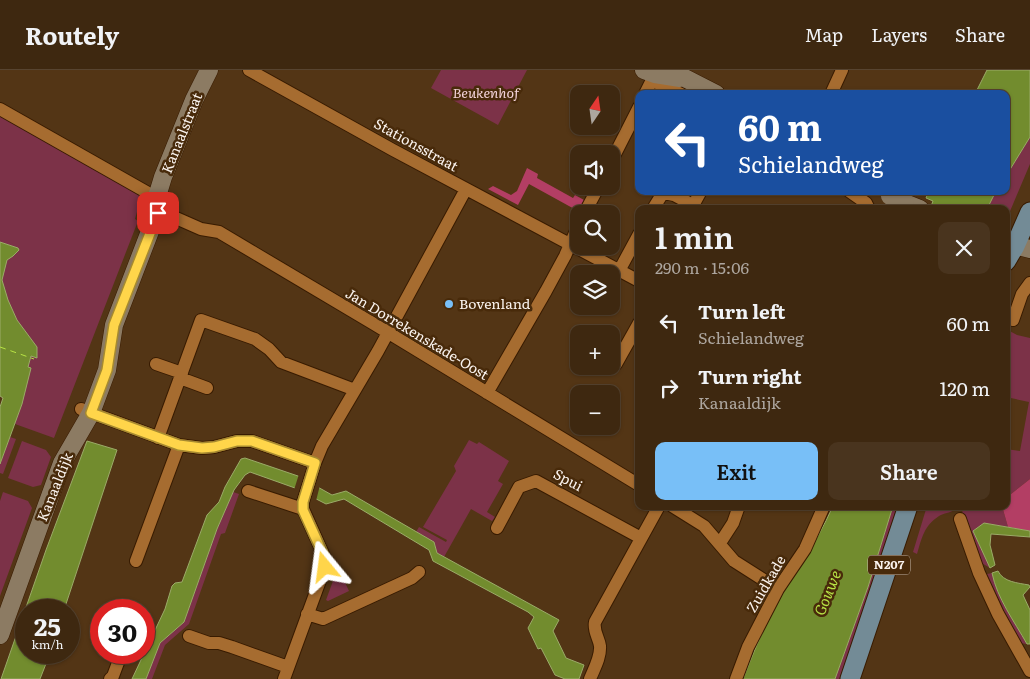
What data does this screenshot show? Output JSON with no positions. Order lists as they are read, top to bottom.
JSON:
{
  "streets": {
    "main road": ["Kanaalstraat", "Kanaaldijk", "N207"],
    "street": [
      "Stationsstraat",
      "Jan Dorrekenskade-Oost",
      "Spui",
      "Zuidkade"
    ]
  },
  "crossings": [
    ["Kanaalstraat", "Kanaaldijk"]
  ],
  "water": ["Gouwe"],
  "parks": ["Beukenhof"],
  "places": ["Bovenland"],
  "north": "top",
  "page": {
    "header": "Routely",
    "nav": ["Map", "Layers", "Share"],
    "map_buttons": ["+", "−"],
    "turn": ["60 m", "Schielandweg"],
    "heading": ["1 min", "290 m · 15:06"],
    "list": [
      {
        "name": "Turn left",
        "note": "Schielandweg",
        "value": "60 m"
      },
      {
        "name": "Turn right",
        "note": "Kanaaldijk",
        "value": "120 m"
      }
    ],
    "buttons": ["Exit", "Share"],
    "speed": "25 km/h",
    "limit": "30"
  }
}
